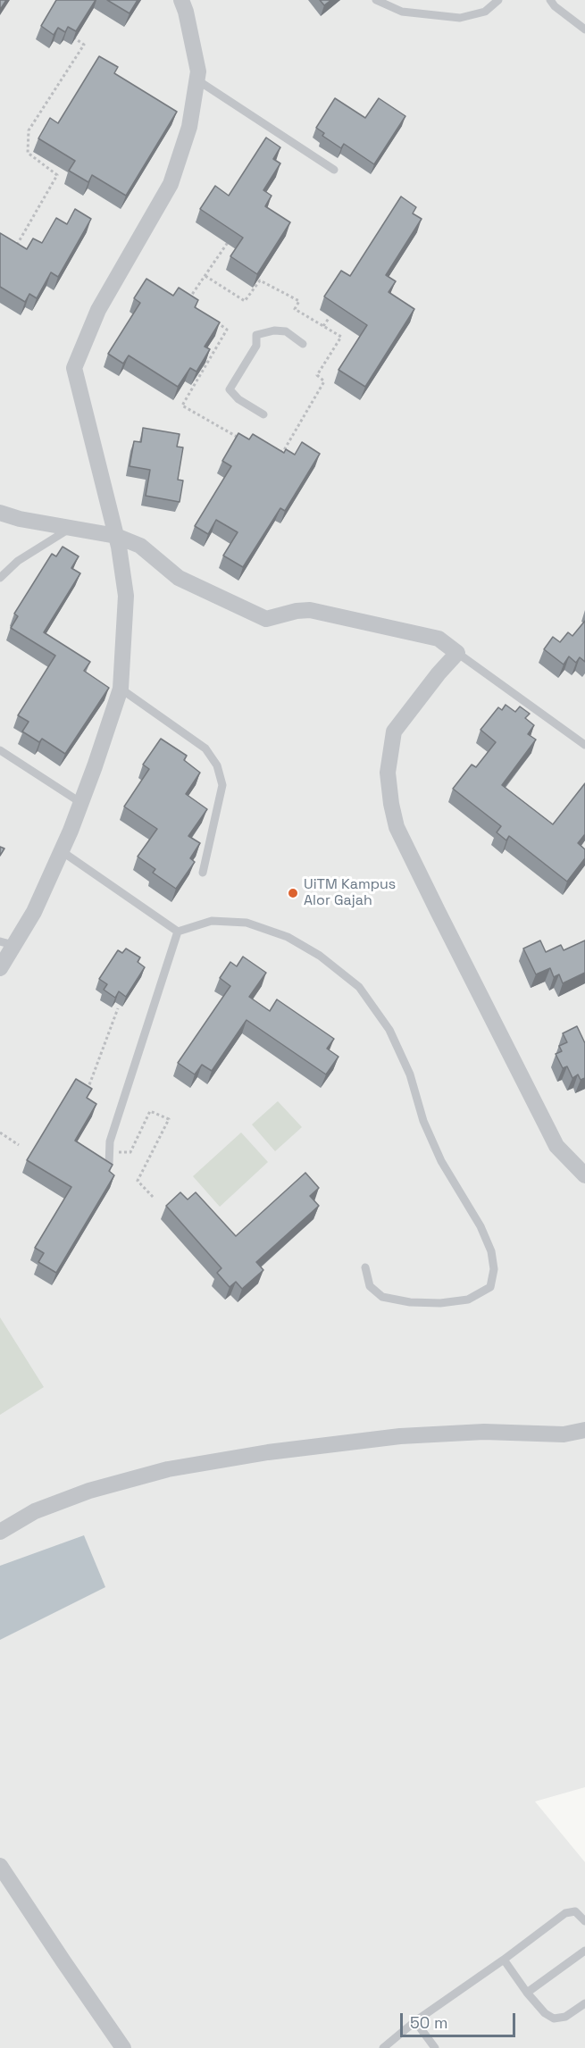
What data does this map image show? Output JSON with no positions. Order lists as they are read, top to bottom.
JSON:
{
  "places": ["UiTM Kampus Alor Gajah"],
  "scale_bar": "50 m"
}
